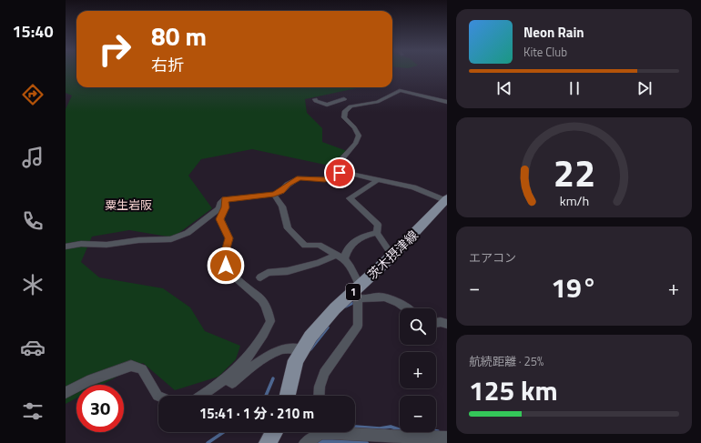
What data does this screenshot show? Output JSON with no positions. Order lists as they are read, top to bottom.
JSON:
{
  "streets": {
    "main road": ["茨木摂津線", "1"]
  },
  "districts": ["粟生岩阪"],
  "page": {
    "tabs": "15:40",
    "turn": ["80 m", "右折"],
    "song": ["Neon Rain", "Kite Club"],
    "tile": [
      "エアコン",
      ["航続距離 · 25%", "125 km"]
    ],
    "heat": ["−", "19°", "+"],
    "map_buttons": ["+", "−"],
    "limit": "30",
    "trip": "15:41 · 1 分 · 210 m",
    "gauge": ["22", "km/h"]
  }
}
